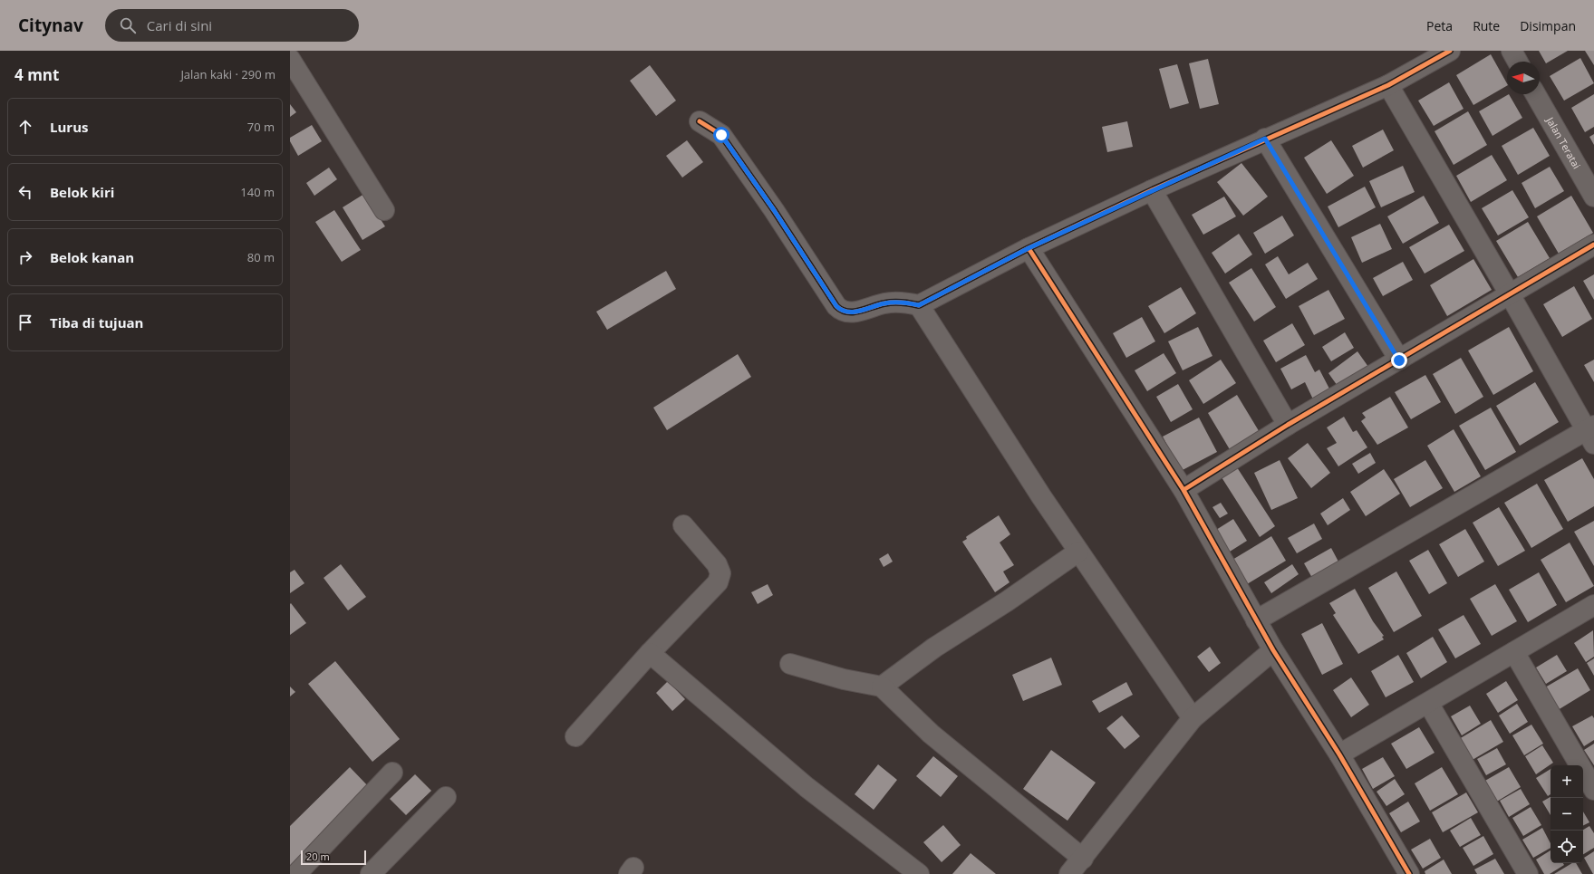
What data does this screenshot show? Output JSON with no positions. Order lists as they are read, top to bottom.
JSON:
{
  "streets": {
    "street": ["Jalan Teratai"]
  },
  "scale_bar": "20 m",
  "north": "left",
  "page": {
    "header": "Citynav",
    "search": "Cari di sini",
    "nav": ["Peta", "Rute", "Disimpan"],
    "heading": ["4 mnt", "Jalan kaki · 290 m"],
    "list": [
      ["Lurus", "70 m"],
      ["Belok kiri", "140 m"],
      ["Belok kanan", "80 m"],
      "Tiba di tujuan"
    ],
    "map_buttons": ["+", "−"],
    "scale": "20 m"
  }
}
